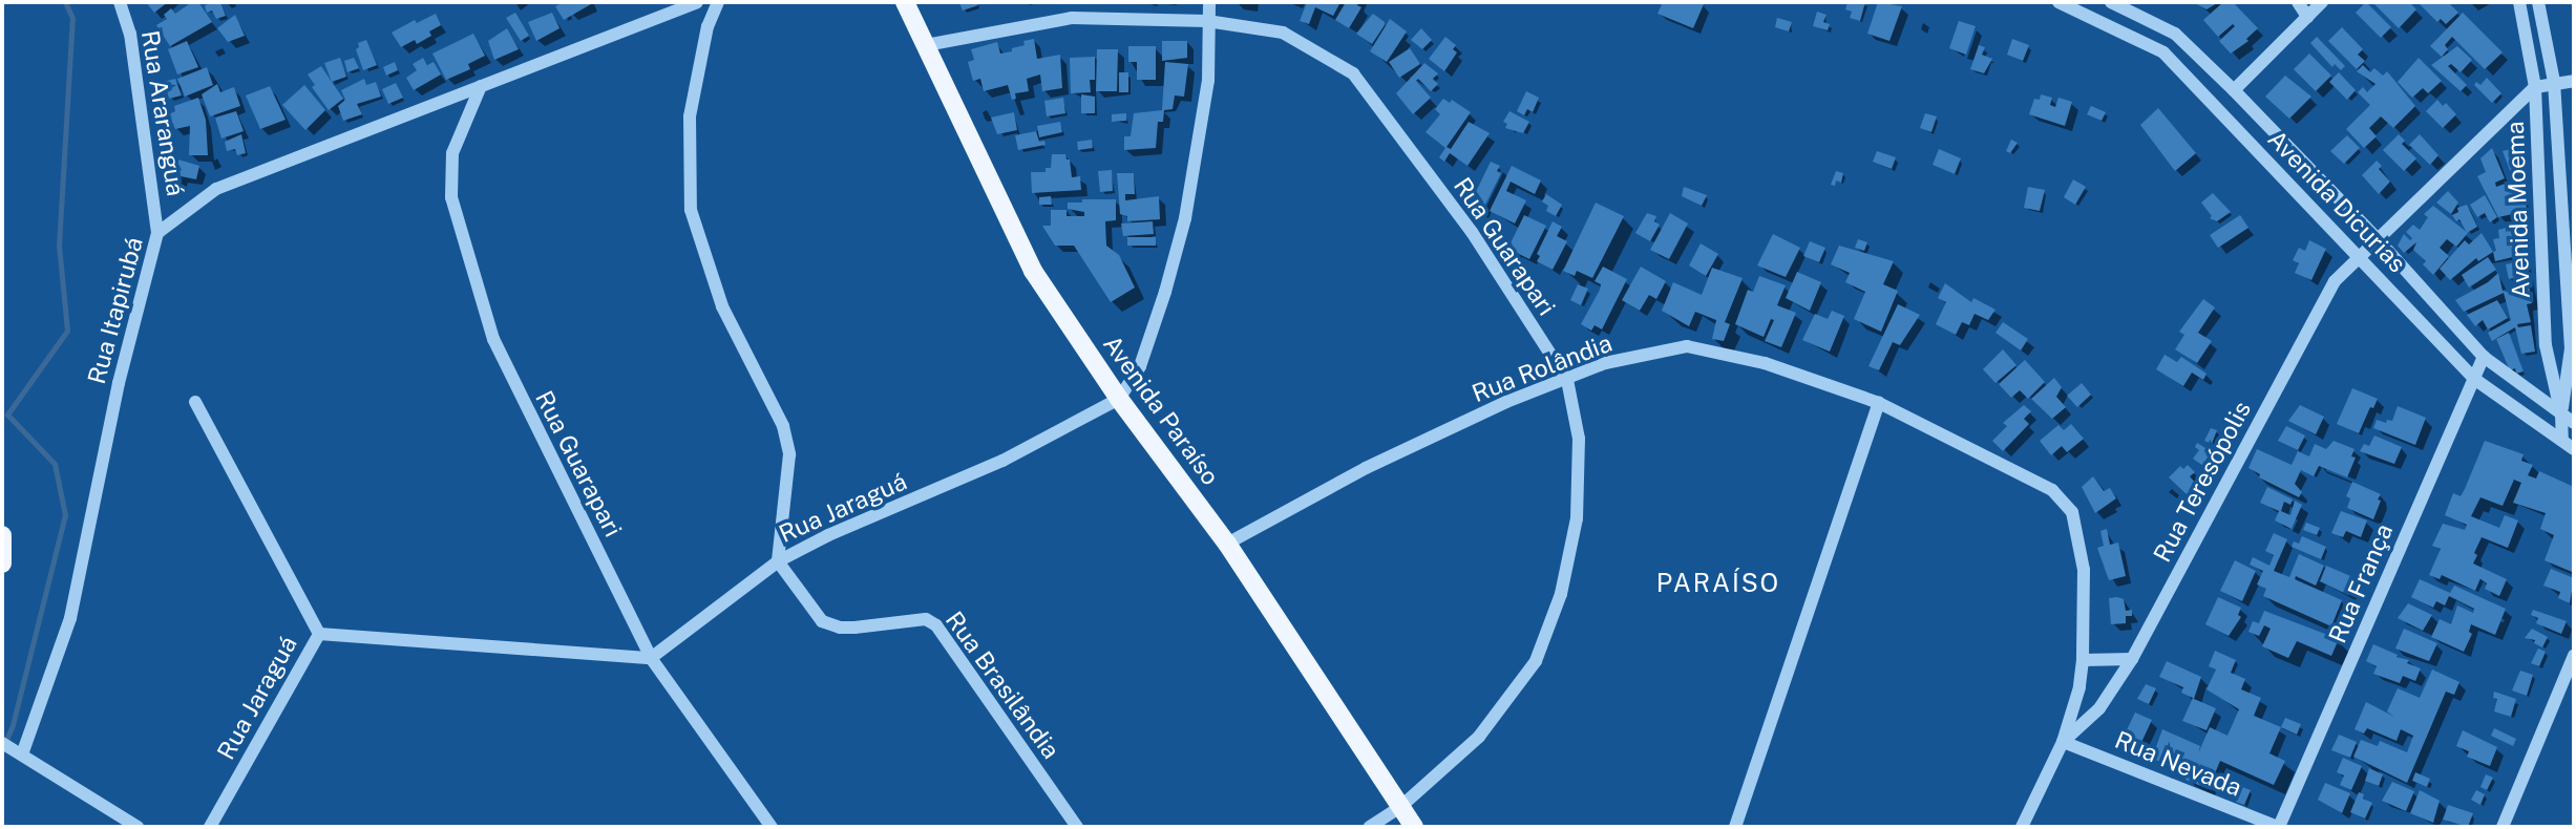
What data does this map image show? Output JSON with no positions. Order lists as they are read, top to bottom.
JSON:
{
  "streets": {
    "main road": ["Avenida Paraíso"],
    "street": [
      "Rua Araranguá",
      "Avenida Dicurias",
      "Avenida Moema",
      "Rua Guarapari",
      "Rua Itapirubá",
      "Rua Rolândia",
      "Rua Teresópolis",
      "Rua Jaraguá",
      "Rua França",
      "Rua Brasilândia",
      "Rua Nevada"
    ]
  },
  "crossings": [
    ["Rua Araranguá", "Rua Itapirubá"],
    ["Avenida Dicurias", "Avenida Moema"],
    ["Avenida Dicurias", "Rua Teresópolis"],
    ["Avenida Dicurias", "Rua França"],
    ["Avenida Moema", "Rua Teresópolis"],
    ["Rua Guarapari", "Rua Itapirubá"],
    ["Rua Guarapari", "Rua Rolândia"],
    ["Rua Guarapari", "Avenida Paraíso"],
    ["Rua Guarapari", "Rua Jaraguá"],
    ["Rua Rolândia", "Avenida Paraíso"],
    ["Rua Rolândia", "Rua Teresópolis"],
    ["Avenida Paraíso", "Rua Jaraguá"],
    ["Rua Teresópolis", "Rua Nevada"],
    ["Rua Jaraguá", "Rua Brasilândia"],
    ["Rua França", "Rua Nevada"]
  ],
  "districts": ["PARAÍSO"]
}
